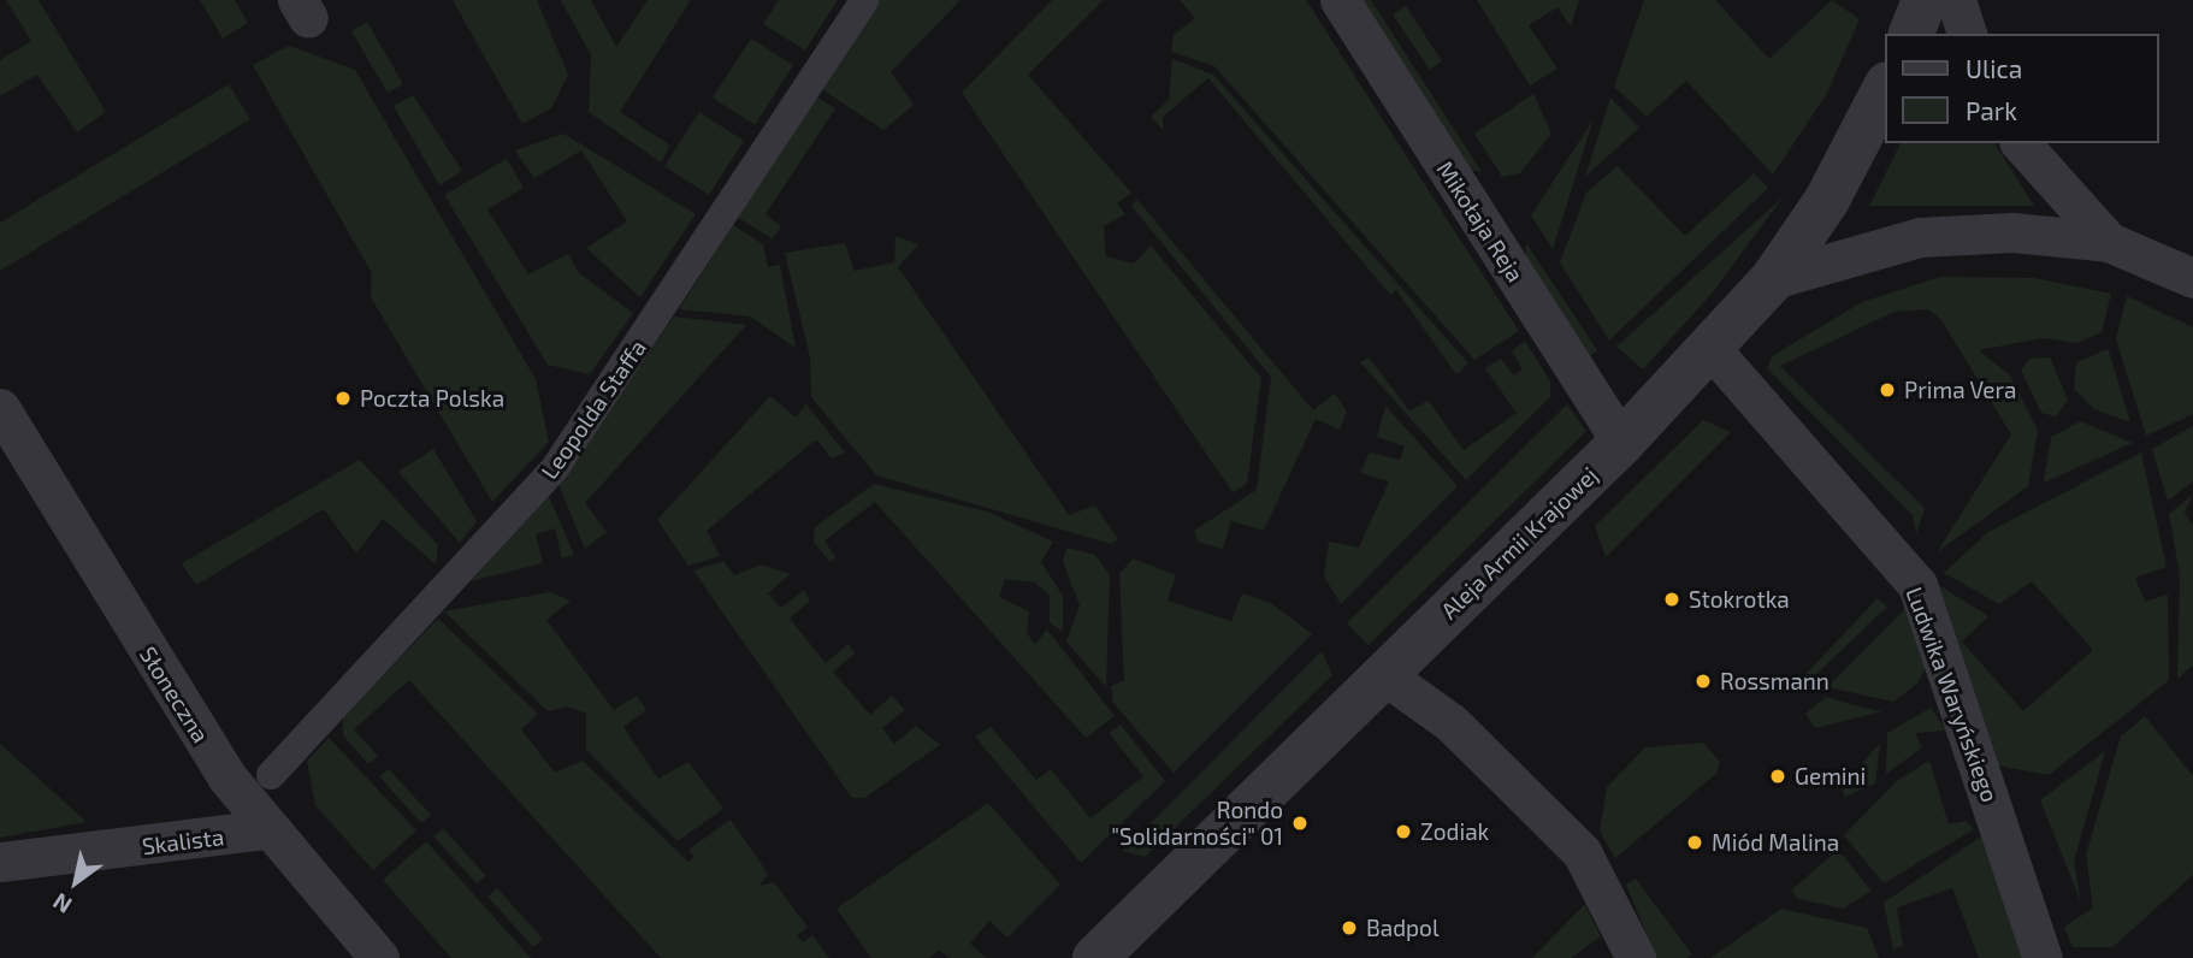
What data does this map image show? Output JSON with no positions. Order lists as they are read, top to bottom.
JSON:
{
  "streets": {
    "street": [
      "Mikołaja Reja",
      "Leopolda Staffa",
      "Aleja Armii Krajowej",
      "Słoneczna",
      "Ludwika Waryńskiego",
      "Skalista"
    ]
  },
  "crossings": [
    ["Mikołaja Reja", "Aleja Armii Krajowej"],
    ["Aleja Armii Krajowej", "Ludwika Waryńskiego"],
    ["Słoneczna", "Skalista"]
  ],
  "places": [
    "Prima Vera",
    "Poczta Polska",
    "Stokrotka",
    "Rossmann",
    "Gemini",
    "Rondo \"Solidarności\" 01",
    "Zodiak",
    "Miód Malina",
    "Badpol"
  ],
  "legend": ["Ulica", "Park"],
  "north": "bottom left"
}
